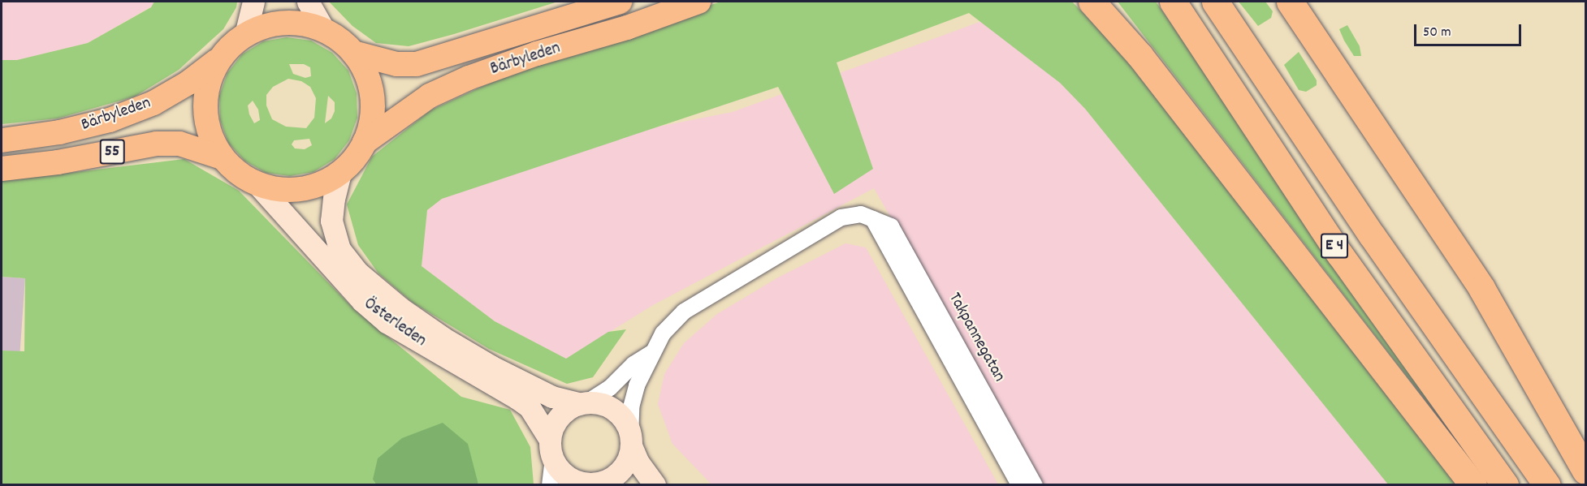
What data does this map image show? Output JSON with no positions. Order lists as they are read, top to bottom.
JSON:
{
  "streets": {
    "highway": ["E 4"],
    "main road": ["Bärbyleden", "55", "Österleden"],
    "street": ["Takpannegatan"]
  },
  "crossings": [
    ["Bärbyleden", "Österleden"],
    ["Österleden", "Takpannegatan"]
  ],
  "scale_bar": "50 m"
}
